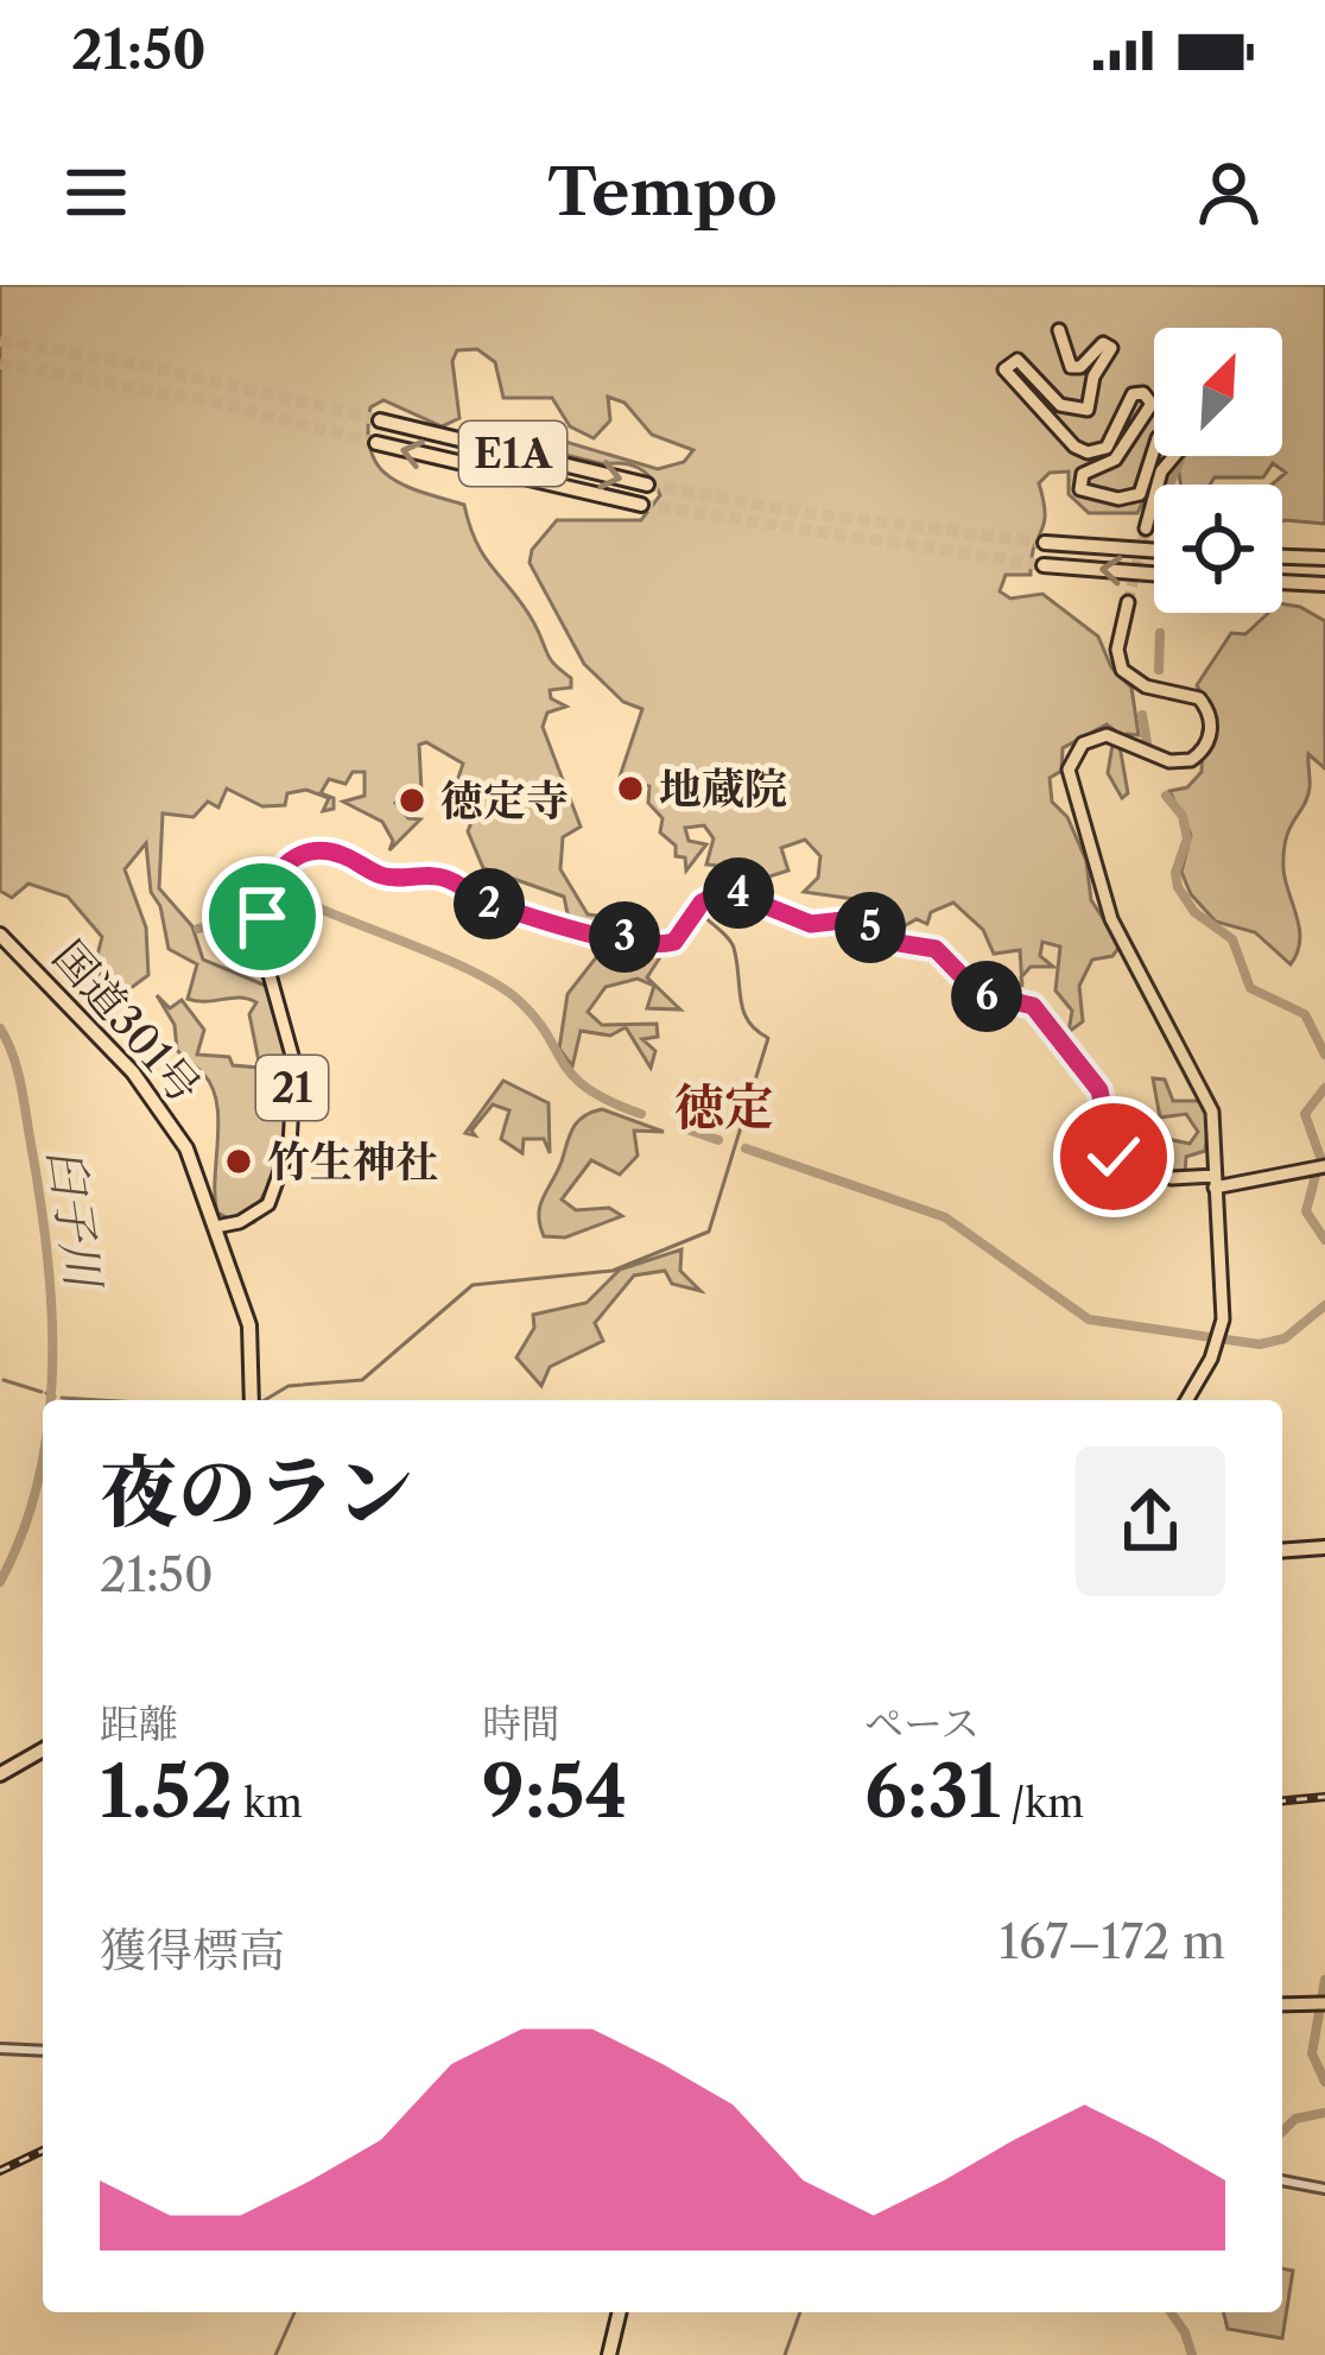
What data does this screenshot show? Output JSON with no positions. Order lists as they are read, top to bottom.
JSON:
{
  "streets": {
    "highway": ["E1A", "国道301号"],
    "main road": ["21"]
  },
  "crossings": [
    ["国道301号", "21"]
  ],
  "districts": ["徳定"],
  "water": ["臼子川"],
  "places": ["地蔵院", "徳定寺", "竹生神社"],
  "north": "top right",
  "page": {
    "status": "21:50",
    "header": "Tempo",
    "pins": [
      "4",
      "2",
      "5",
      "3",
      "6"
    ],
    "heading": ["夜のラン", "21:50"],
    "stats": [
      ["距離", "1.52 km"],
      ["時間", "9:54"],
      ["ペース", "6:31 /km"]
    ],
    "chart": ["獲得標高", "167–172 m"]
  }
}
